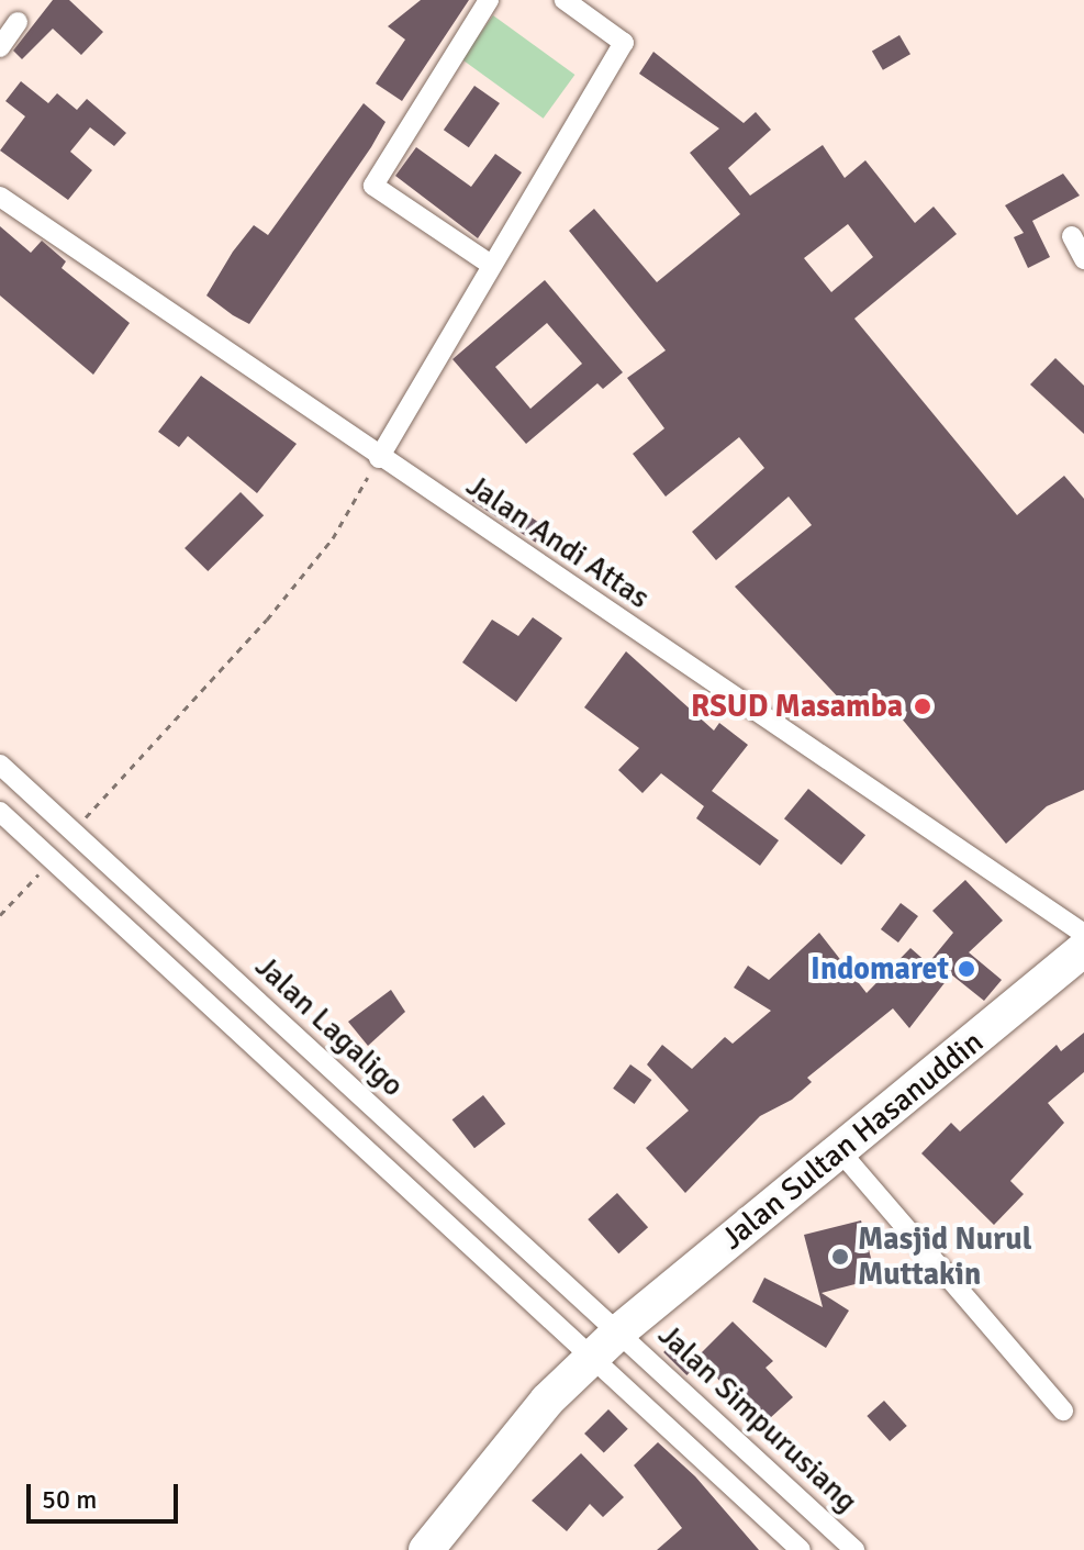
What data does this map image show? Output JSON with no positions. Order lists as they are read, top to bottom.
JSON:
{
  "streets": {
    "highway": ["Jalan Sultan Hasanuddin"],
    "street": ["Jalan Andi Attas", "Jalan Lagaligo", "Jalan Simpurusiang"]
  },
  "crossings": [
    ["Jalan Lagaligo", "Jalan Sultan Hasanuddin"],
    ["Jalan Lagaligo", "Jalan Simpurusiang"],
    ["Jalan Sultan Hasanuddin", "Jalan Simpurusiang"]
  ],
  "places": ["RSUD Masamba", "Indomaret", "Masjid Nurul Muttakin"],
  "scale_bar": "50 m"
}
